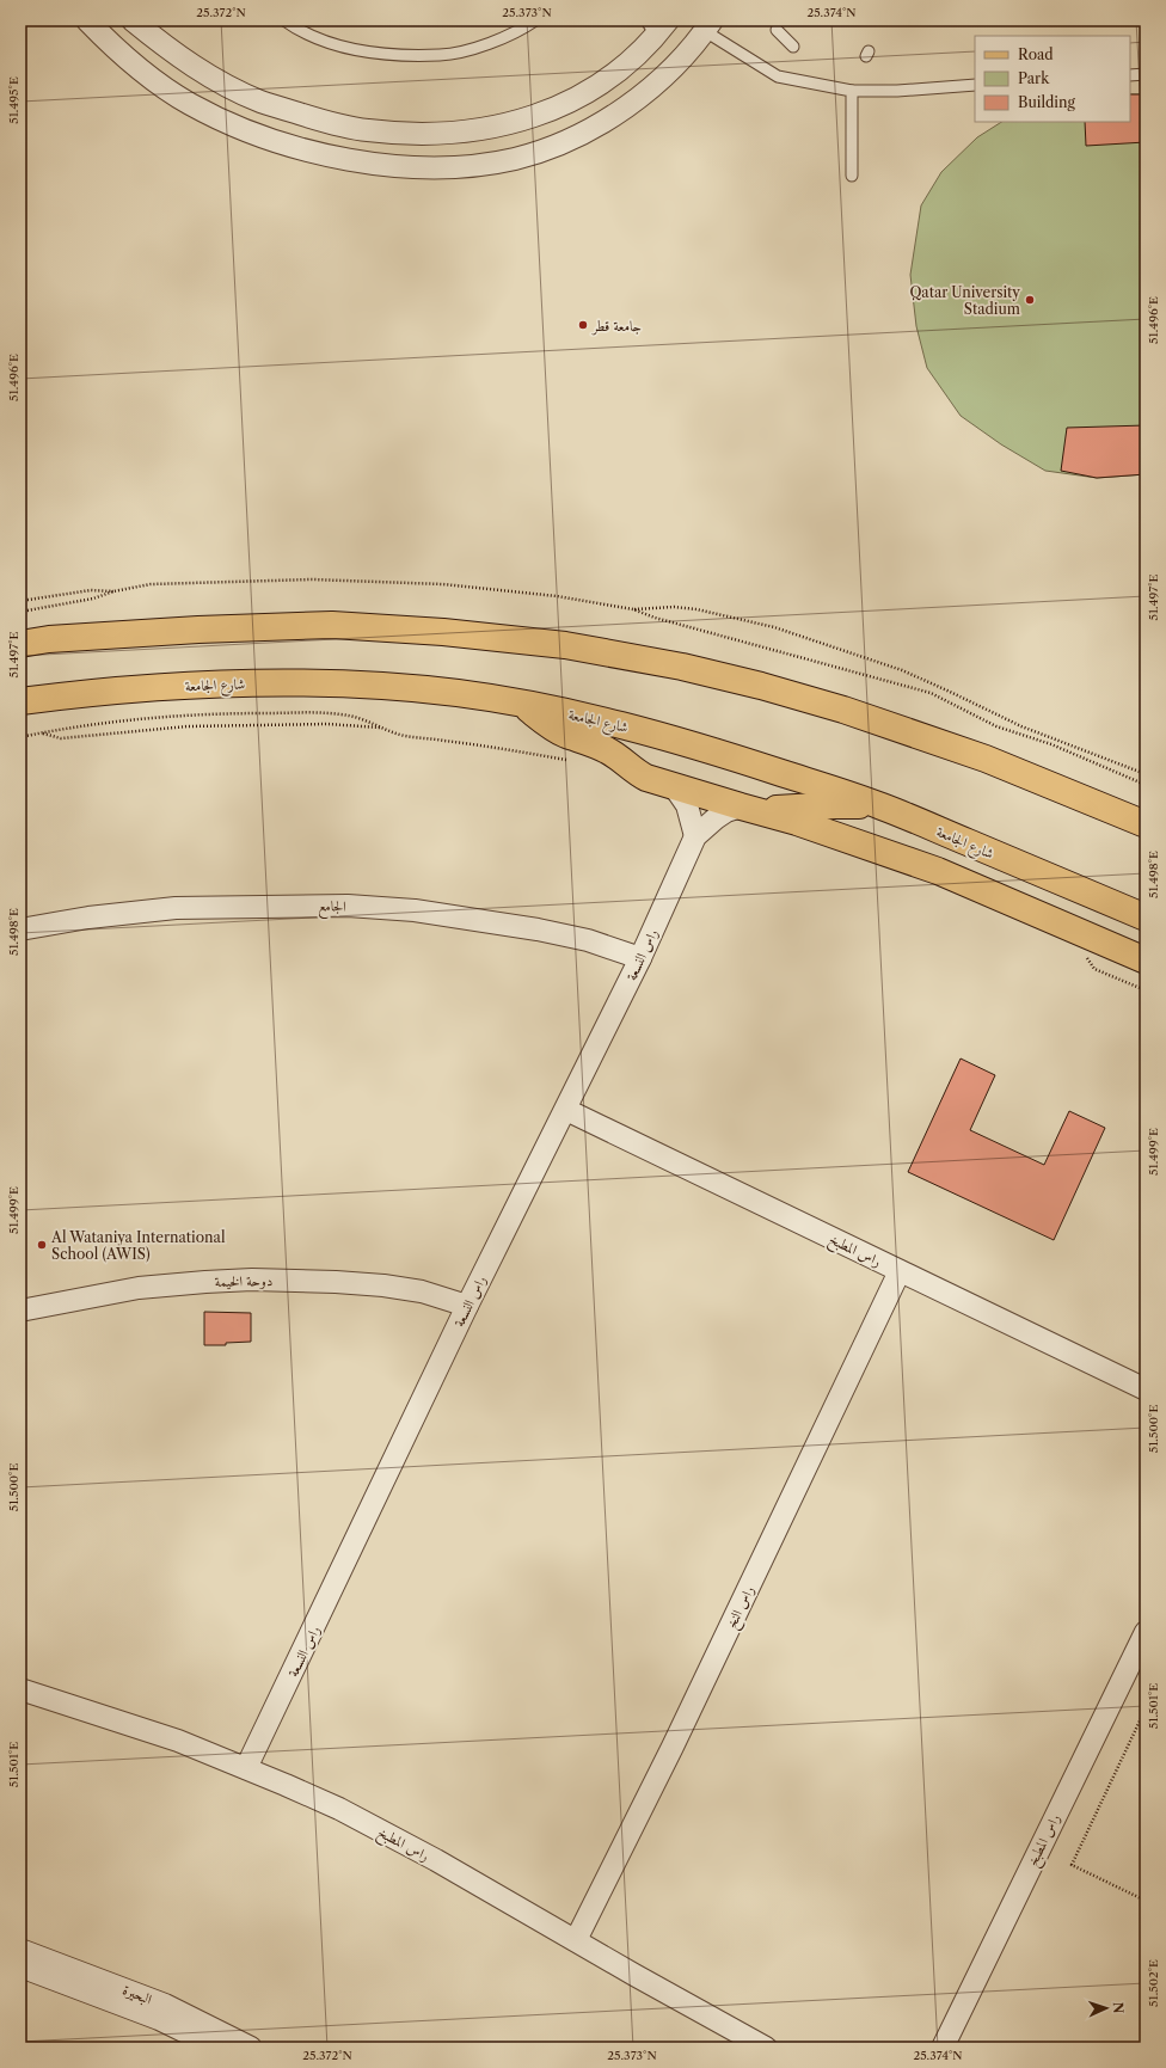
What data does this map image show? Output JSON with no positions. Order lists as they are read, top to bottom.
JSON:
{
  "streets": {
    "main road": ["شارع الجامعة"],
    "street": [
      "الجامع",
      "راس النسعة",
      "راس المطبخ",
      "دوحة الخيمة",
      "راس النخ",
      "البحيرة"
    ]
  },
  "crossings": [
    ["الجامع", "راس النسعة"],
    ["راس النسعة", "راس المطبخ"],
    ["راس النسعة", "دوحة الخيمة"],
    ["راس المطبخ", "راس النخ"]
  ],
  "places": ["Qatar University Stadium", "جامعة قطر", "Al Wataniya International School (AWIS)"],
  "legend": ["Road", "Park", "Building"],
  "north": "right",
  "coordinates": [
    "25.372°N",
    "25.373°N",
    "25.374°N",
    "51.495°E",
    "51.496°E",
    "51.497°E",
    "51.498°E",
    "51.499°E",
    "51.500°E",
    "51.501°E",
    "51.502°E"
  ]
}
